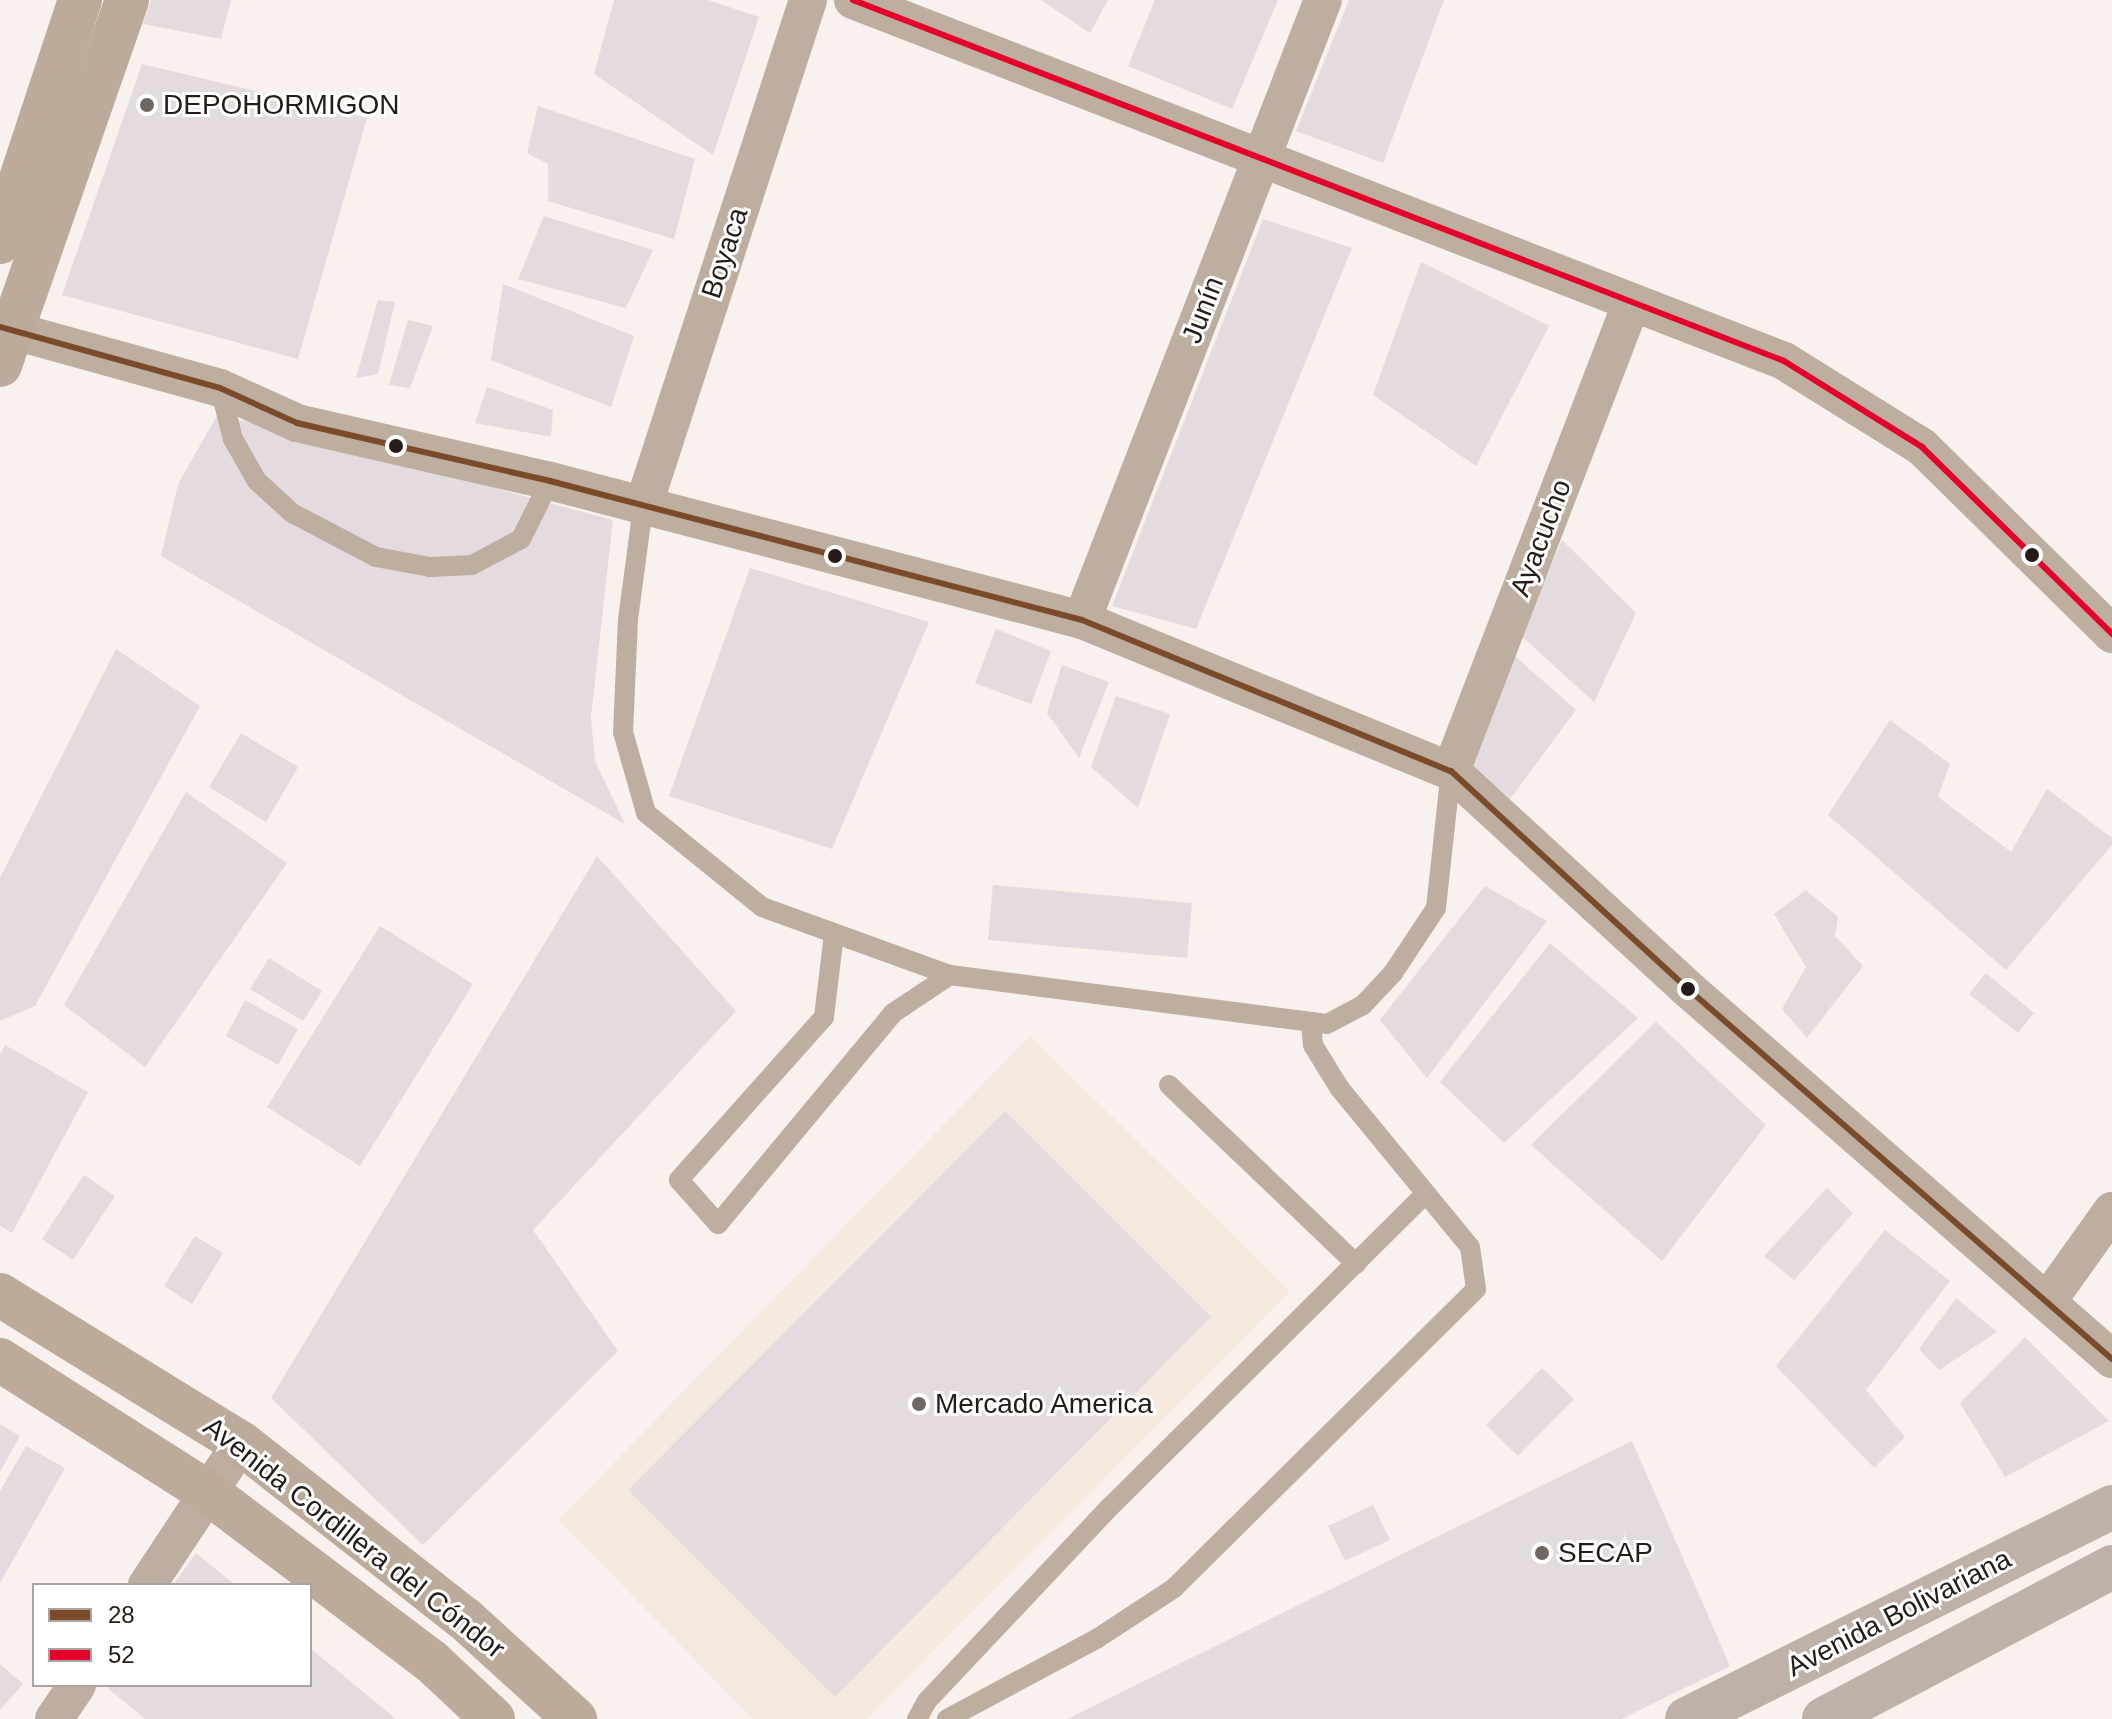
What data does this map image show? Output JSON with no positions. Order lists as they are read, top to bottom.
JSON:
{
  "streets": {
    "main road": ["Avenida Bolivariana"],
    "street": [
      "Boyaca",
      "Junín",
      "Ayacucho",
      "Avenida Cordillera del Cóndor"
    ]
  },
  "places": ["DEPOHORMIGON", "Mercado America", "SECAP"],
  "lines": ["transit line 52", "transit line 28"],
  "legend": ["28", "52"]
}
